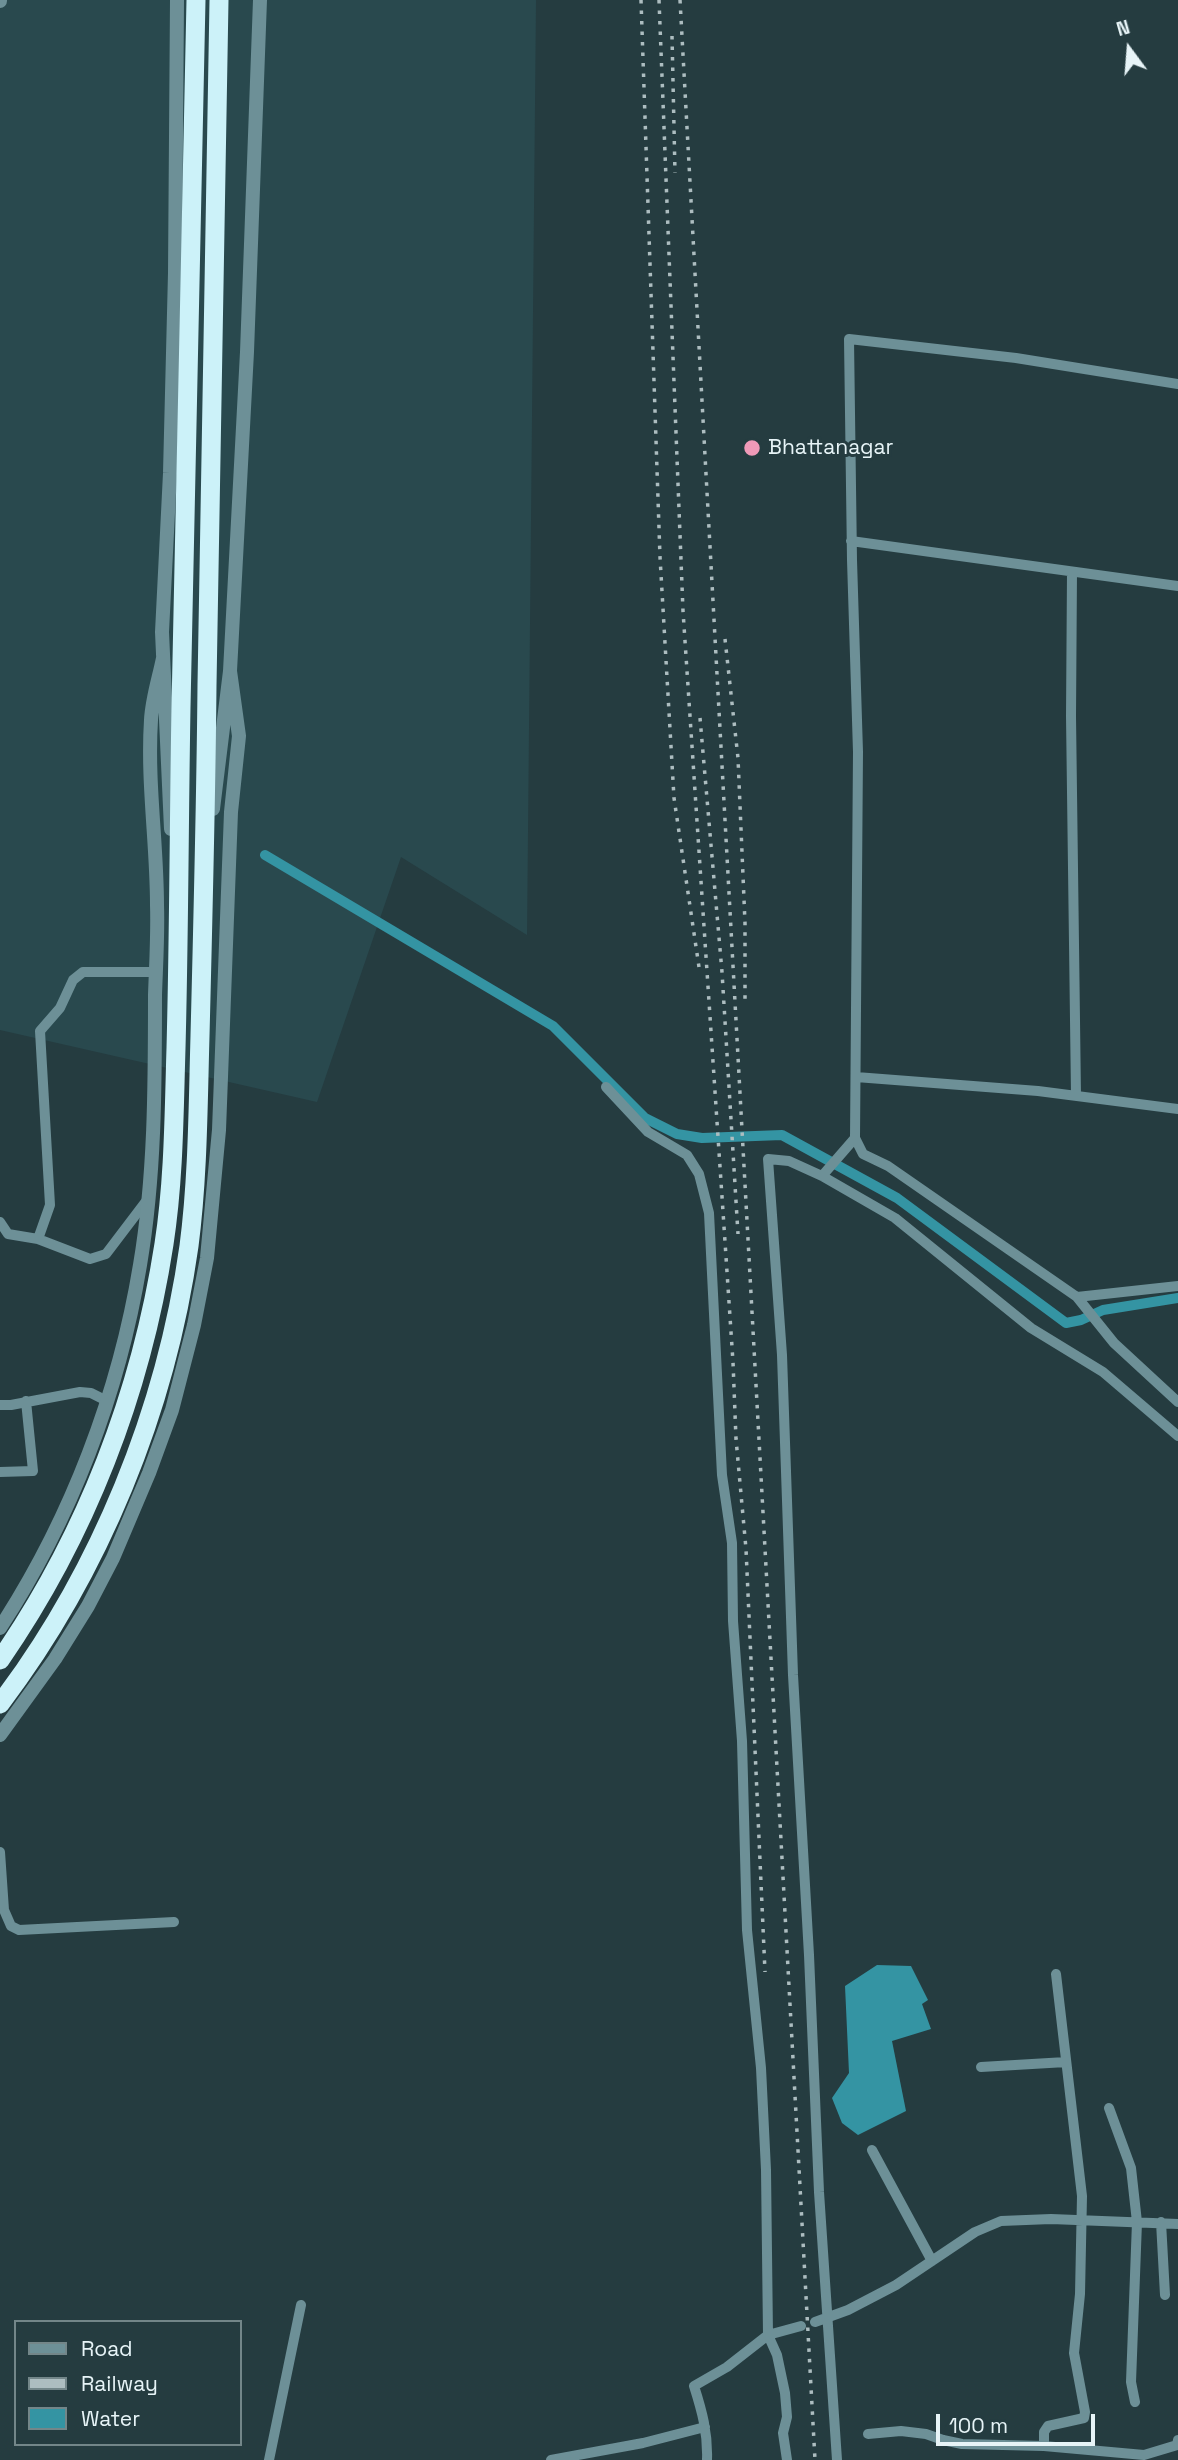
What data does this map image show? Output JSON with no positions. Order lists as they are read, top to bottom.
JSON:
{
  "places": ["Bhattanagar"],
  "legend": ["Road", "Railway", "Water"],
  "scale_bar": "100 m",
  "north": "top"
}
